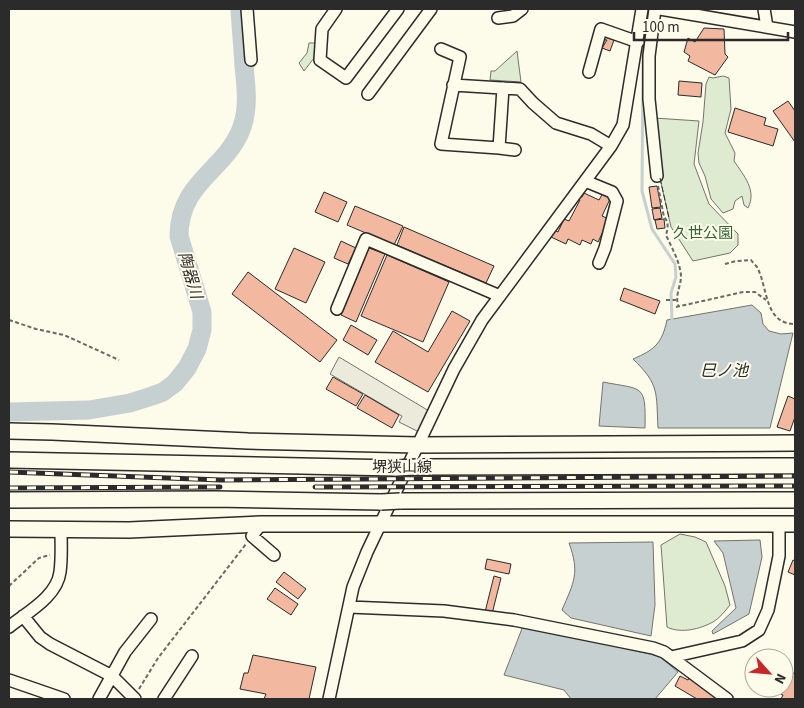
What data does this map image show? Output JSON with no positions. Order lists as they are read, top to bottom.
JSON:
{
  "streets": {
    "main road": ["堺狭山線"]
  },
  "water": ["陶器川", "巳ノ池"],
  "parks": ["久世公園"],
  "scale_bar": "100 m",
  "north": "bottom right"
}
